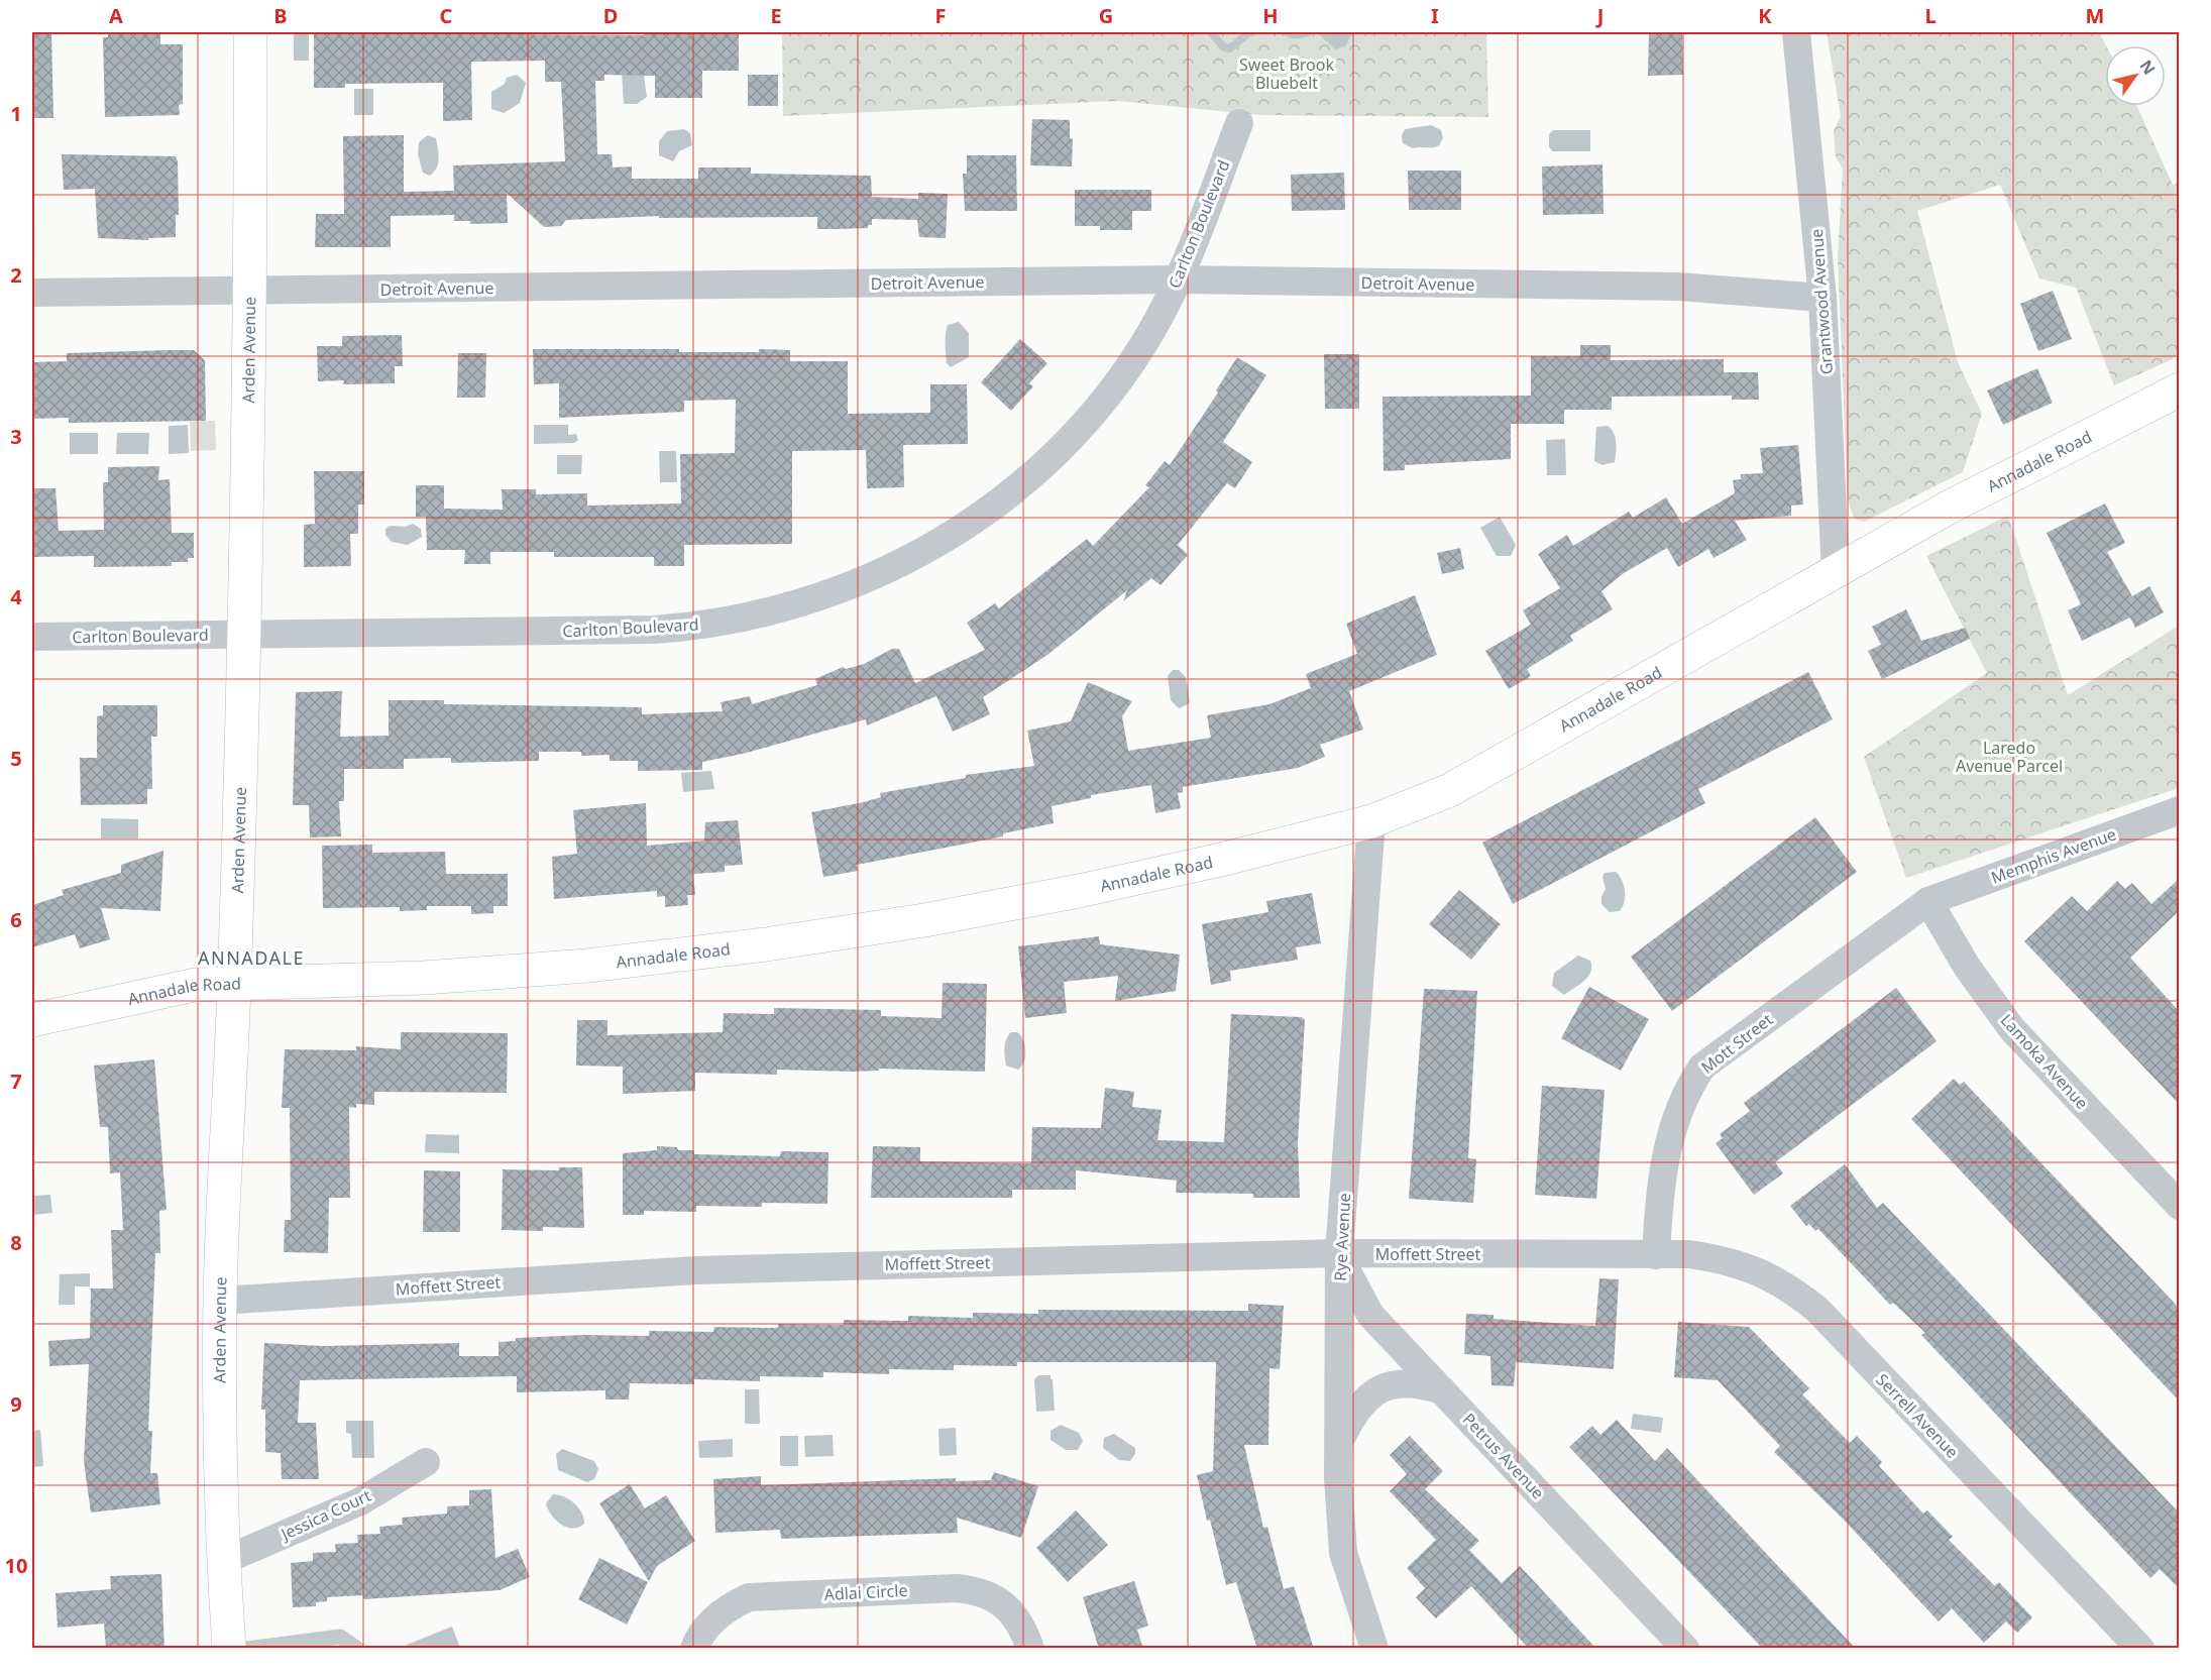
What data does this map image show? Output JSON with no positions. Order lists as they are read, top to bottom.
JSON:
{
  "streets": {
    "street": [
      "Carlton Boulevard",
      "Detroit Avenue",
      "Grantwood Avenue",
      "Arden Avenue",
      "Annadale Road",
      "Memphis Avenue",
      "Mott Street",
      "Lamoka Avenue",
      "Rye Avenue",
      "Moffett Street",
      "Serrell Avenue",
      "Petrus Avenue",
      "Jessica Court",
      "Adlai Circle"
    ]
  },
  "crossings": [
    ["Carlton Boulevard", "Detroit Avenue"],
    ["Carlton Boulevard", "Arden Avenue"],
    ["Detroit Avenue", "Grantwood Avenue"],
    ["Detroit Avenue", "Arden Avenue"],
    ["Grantwood Avenue", "Annadale Road"],
    ["Arden Avenue", "Annadale Road"],
    ["Arden Avenue", "Moffett Street"],
    ["Arden Avenue", "Jessica Court"],
    ["Annadale Road", "Rye Avenue"],
    ["Memphis Avenue", "Mott Street"],
    ["Memphis Avenue", "Lamoka Avenue"],
    ["Mott Street", "Lamoka Avenue"],
    ["Mott Street", "Moffett Street"],
    ["Mott Street", "Serrell Avenue"],
    ["Rye Avenue", "Moffett Street"],
    ["Rye Avenue", "Petrus Avenue"],
    ["Moffett Street", "Serrell Avenue"],
    ["Moffett Street", "Petrus Avenue"]
  ],
  "districts": ["ANNADALE"],
  "parks": ["Sweet Brook Bluebelt", "Laredo Avenue Parcel"],
  "north": "top right",
  "grid": {
    "columns": [
      "A",
      "B",
      "C",
      "D",
      "E",
      "F",
      "G",
      "H",
      "I",
      "J",
      "K",
      "L",
      "M"
    ],
    "rows": [
      "1",
      "2",
      "3",
      "4",
      "5",
      "6",
      "7",
      "8",
      "9",
      "10"
    ]
  }
}
